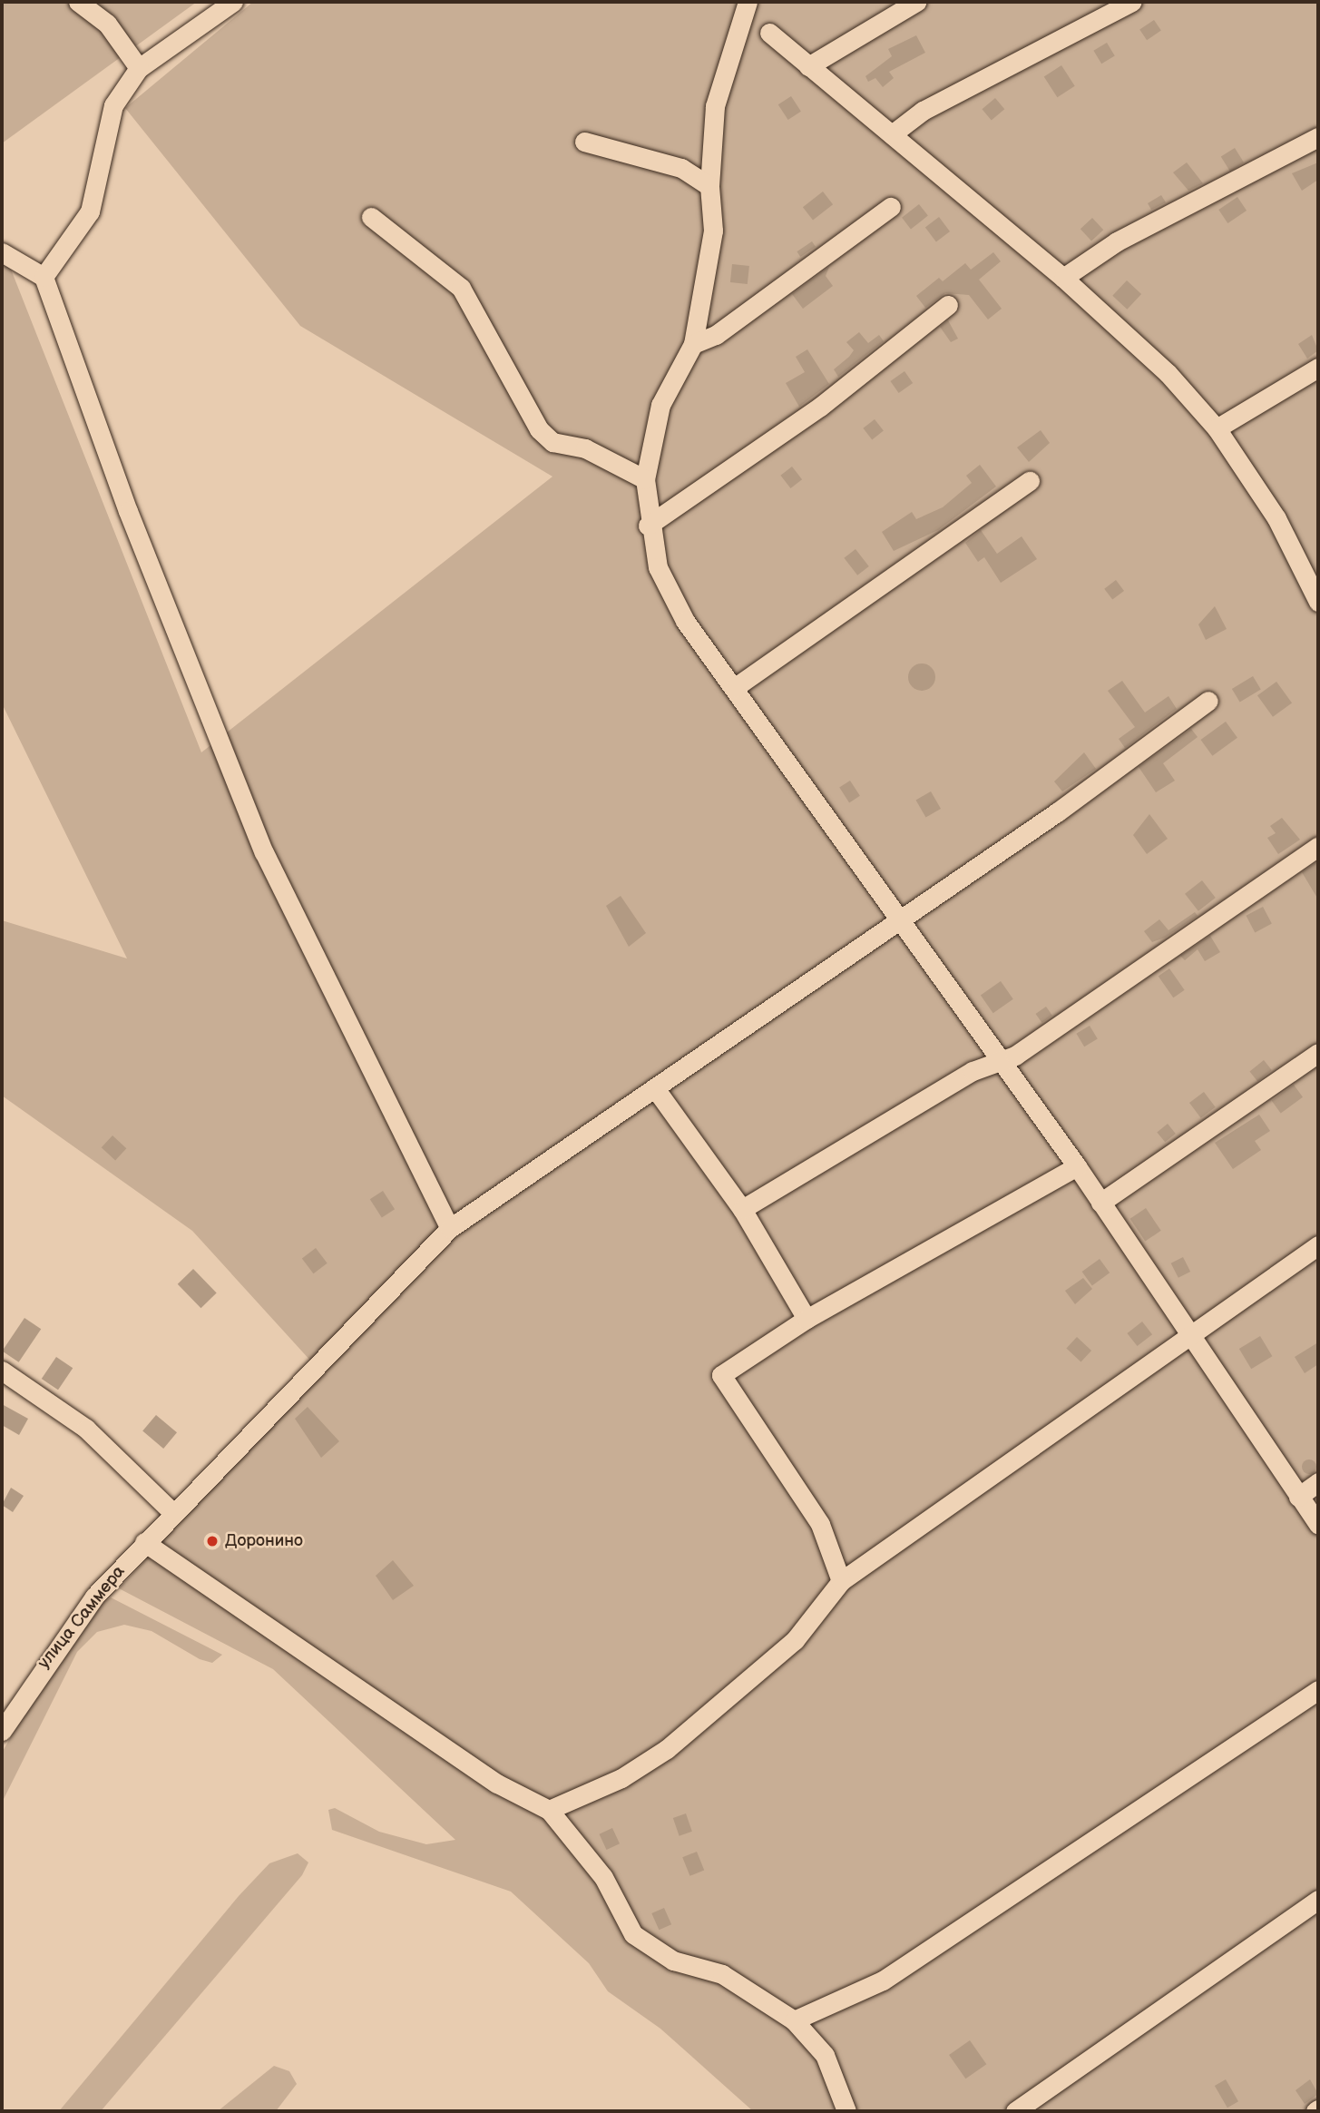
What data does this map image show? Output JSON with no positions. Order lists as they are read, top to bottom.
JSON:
{
  "streets": {
    "street": ["улица Саммера"]
  },
  "places": ["Доронино"]
}
